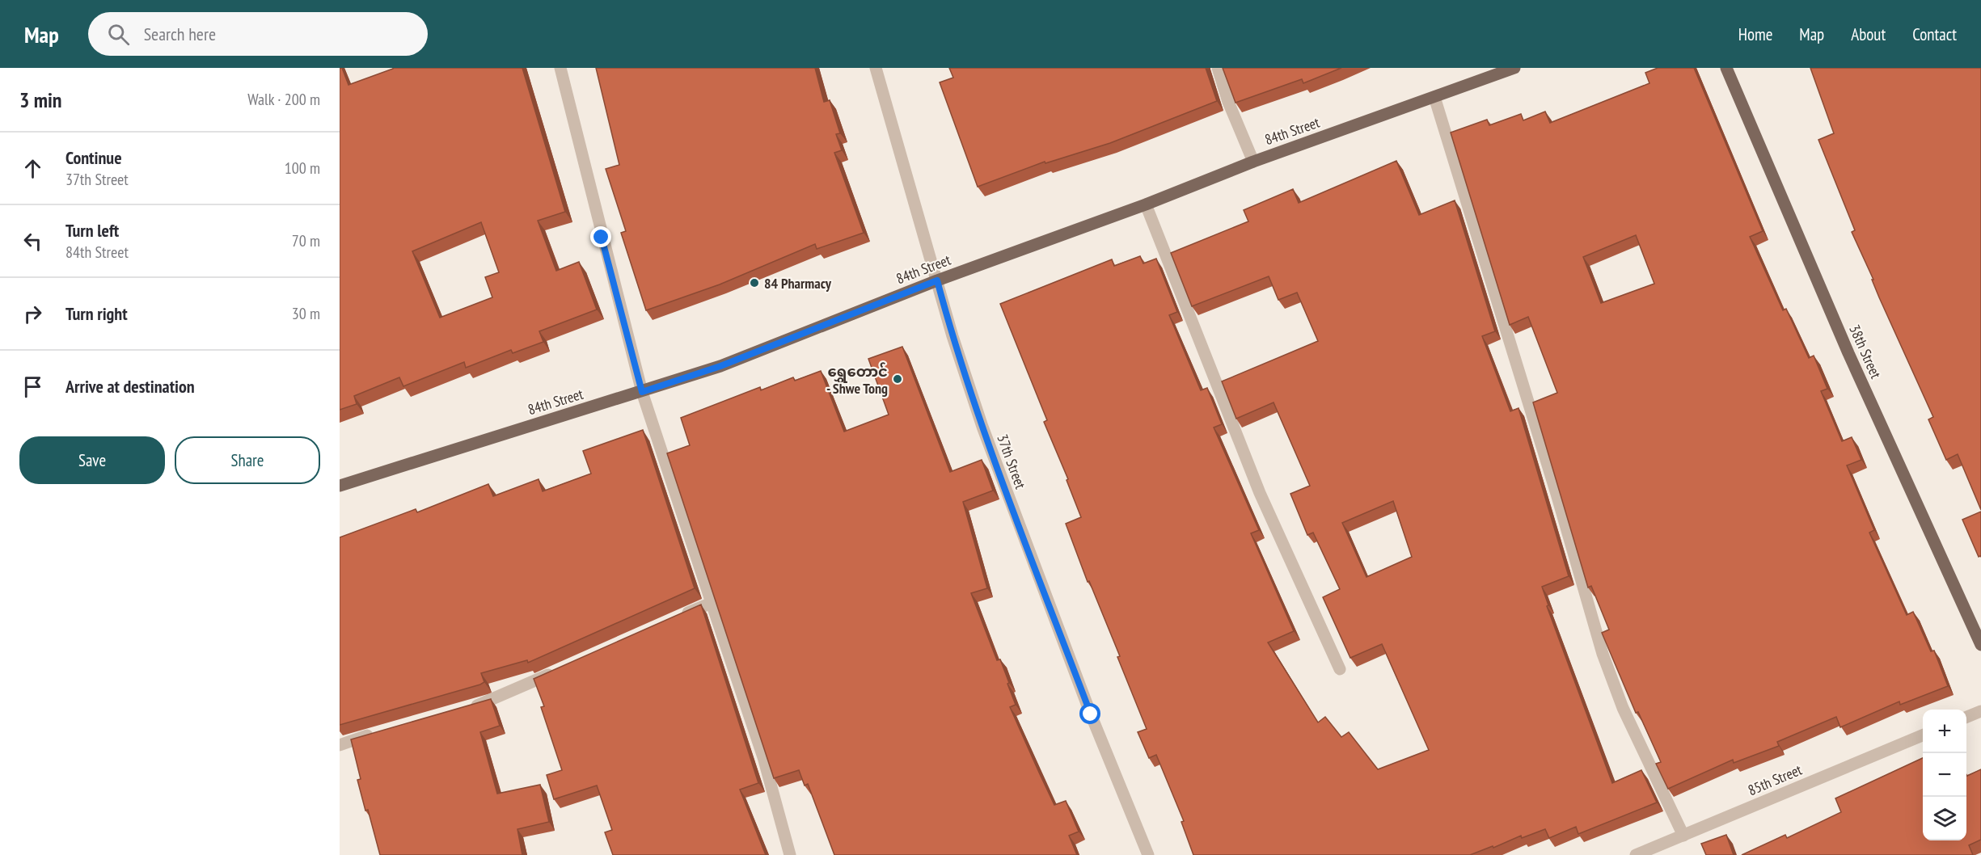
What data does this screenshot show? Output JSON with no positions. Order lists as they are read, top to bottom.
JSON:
{
  "streets": {
    "main road": ["84th Street", "38th Street"],
    "street": ["37th Street", "85th Street"]
  },
  "crossings": [
    ["84th Street", "37th Street"]
  ],
  "places": ["84 Pharmacy", "ရွှေတောင် - Shwe Tong"],
  "page": {
    "header": "Map",
    "search": "Search here",
    "nav": [
      "Home",
      "Map",
      "About",
      "Contact"
    ],
    "heading": ["3 min", "Walk · 200 m"],
    "list": [
      ["Continue", "37th Street", "100 m"],
      ["Turn left", "84th Street", "70 m"],
      ["Turn right", "30 m"],
      "Arrive at destination"
    ],
    "buttons": ["Save", "Share"],
    "map_buttons": ["+", "−"]
  }
}
